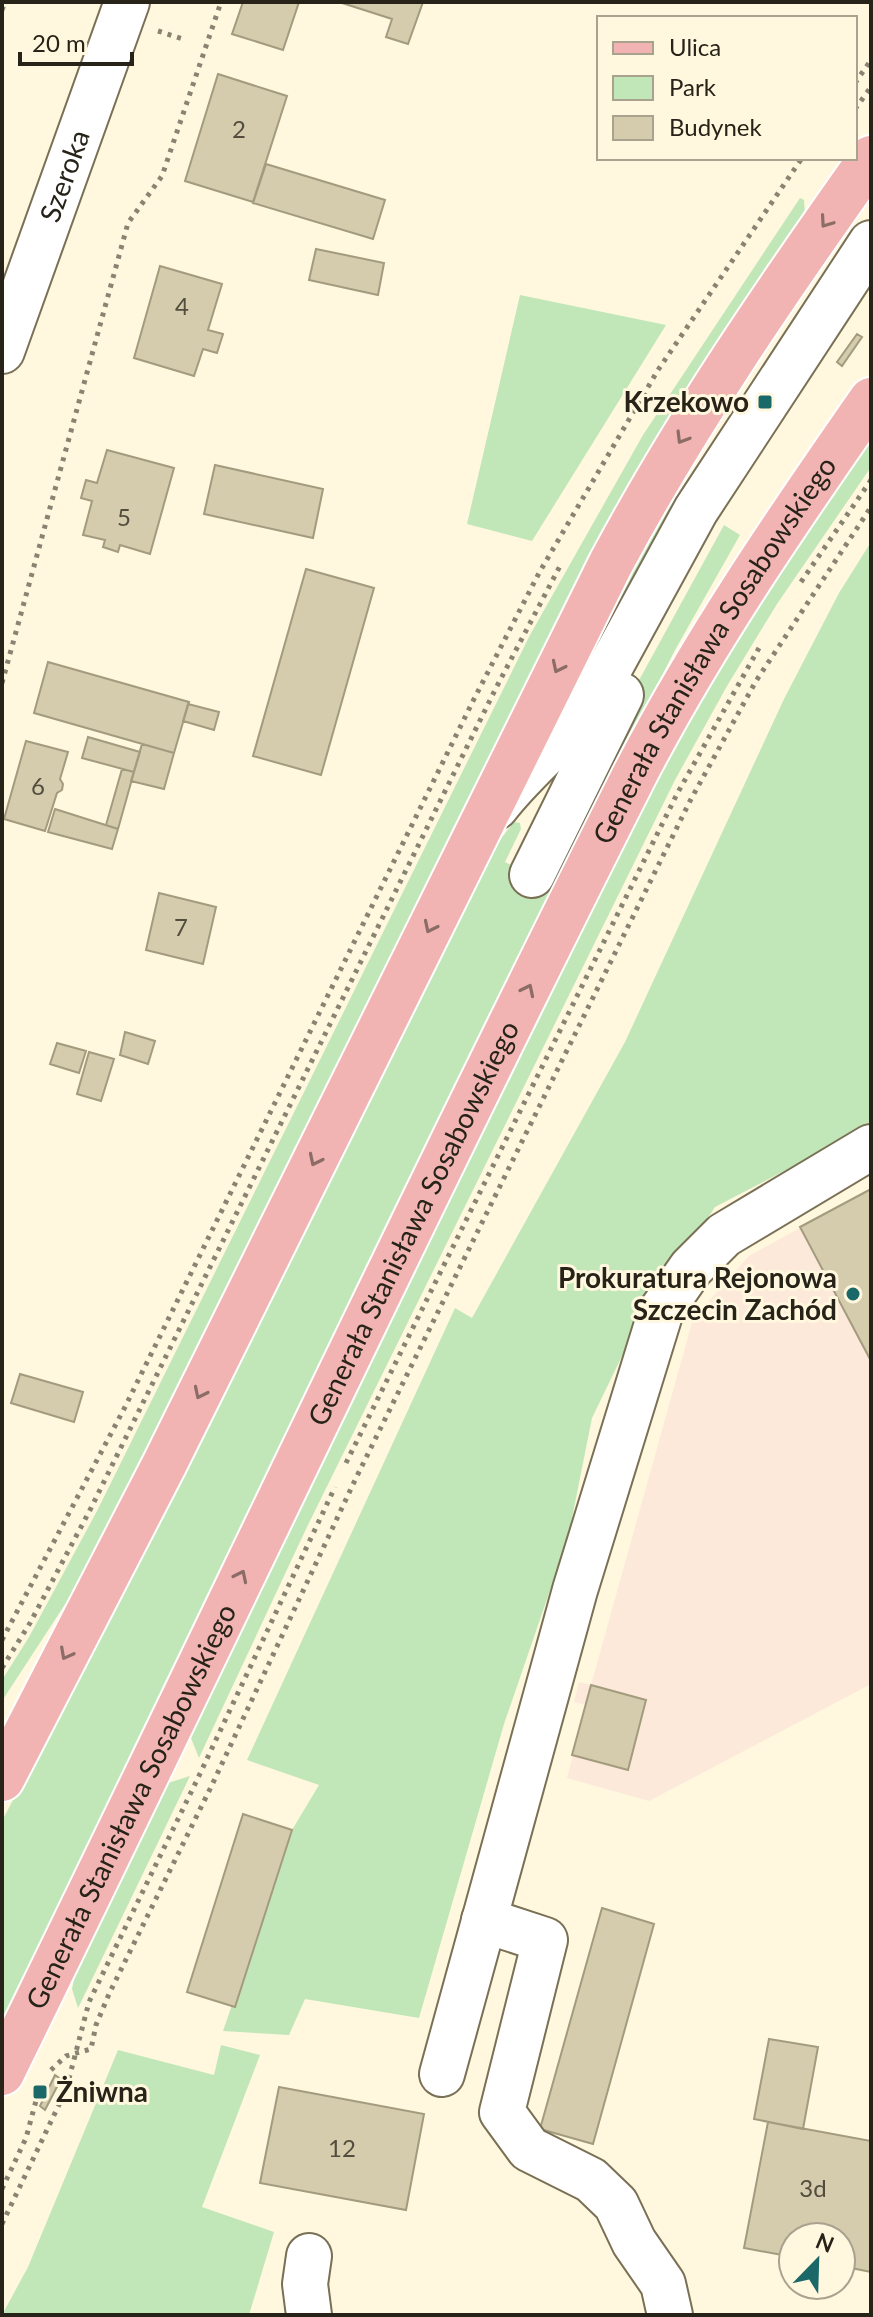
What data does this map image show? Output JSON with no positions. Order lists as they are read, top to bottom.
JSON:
{
  "streets": {
    "main road": ["Generała Stanisława Sosabowskiego"],
    "street": ["Szeroka"]
  },
  "places": {
    "transit": ["Krzekowo", "Żniwna"],
    "other": ["Prokuratura Rejonowa Szczecin Zachód"]
  },
  "house_numbers": [
    "2",
    "4",
    "5",
    "6",
    "7",
    "12",
    "3d"
  ],
  "legend": ["Ulica", "Park", "Budynek"],
  "scale_bar": "20 m",
  "north": "top right"
}
